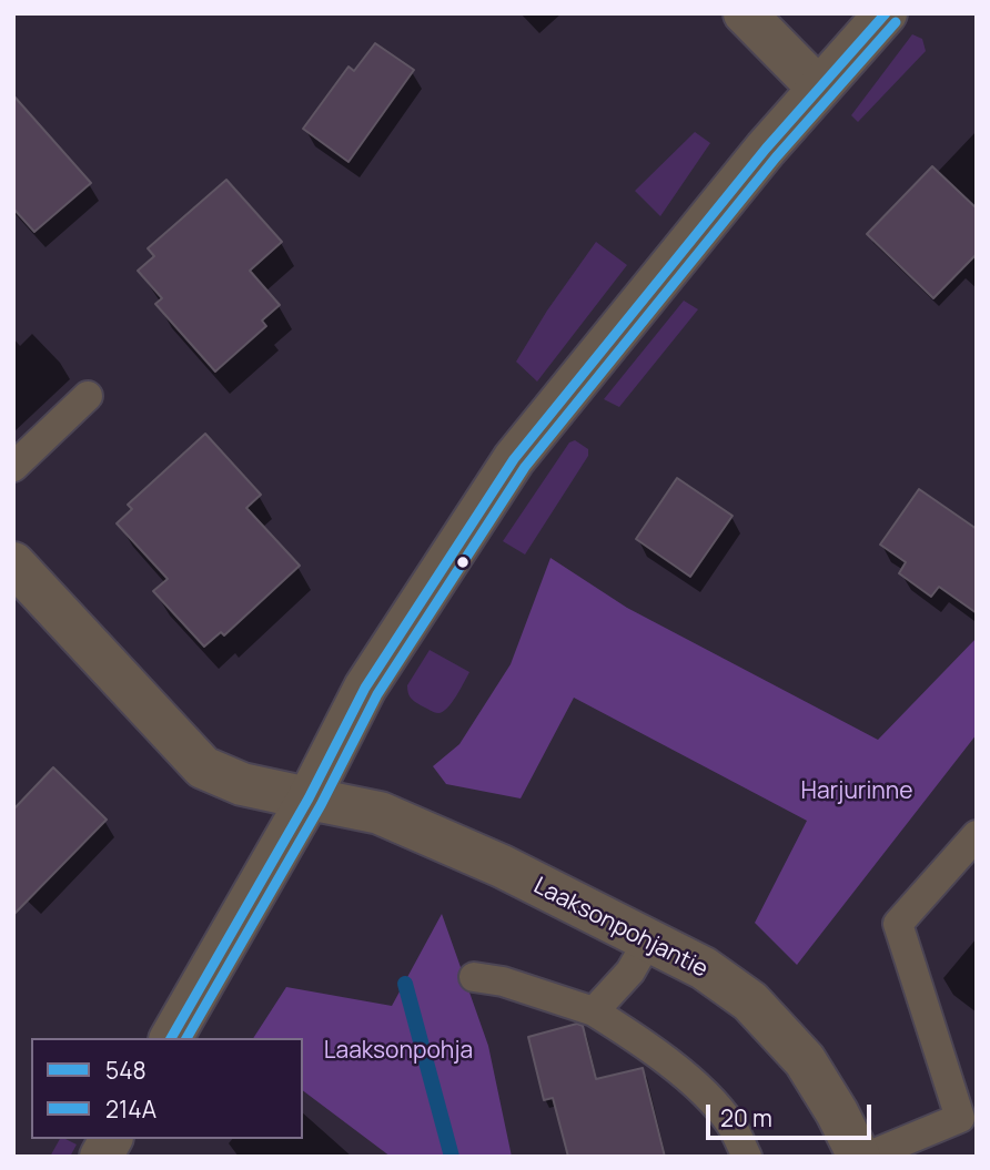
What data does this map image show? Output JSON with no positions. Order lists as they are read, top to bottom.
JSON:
{
  "streets": {
    "street": ["Laaksonpohjantie"]
  },
  "parks": ["Harjurinne", "Laaksonpohja"],
  "lines": ["transit line 548", "transit line 214A"],
  "legend": ["548", "214A"],
  "scale_bar": "20 m"
}
